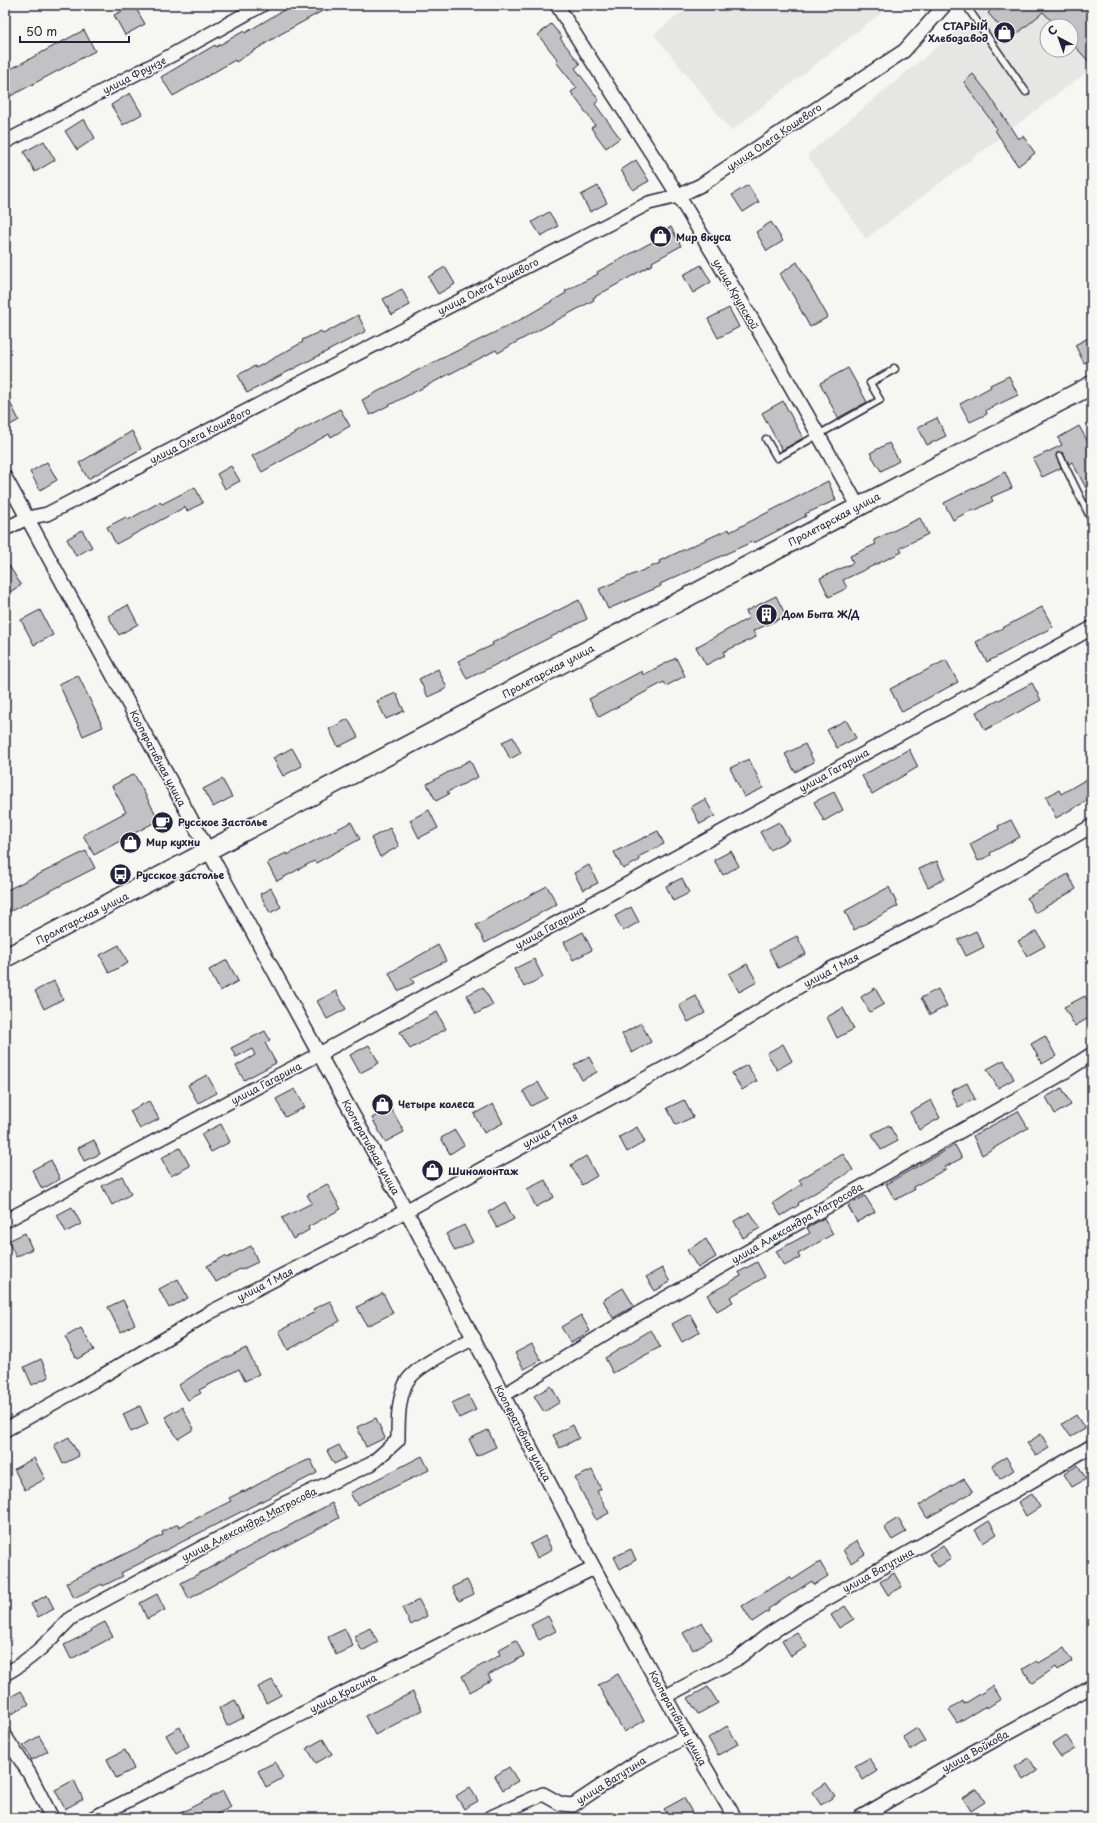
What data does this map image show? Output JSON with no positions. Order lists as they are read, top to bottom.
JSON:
{
  "streets": {
    "main road": ["Пролетарская улица"],
    "street": [
      "улица Фрунзе",
      "улица Олега Кошевого",
      "улица Крупской",
      "Кооперативная улица",
      "улица Гагарина",
      "улица 1 Мая",
      "улица Александра Матросова",
      "улица Ватутина",
      "улица Красина",
      "улица Войкова"
    ]
  },
  "crossings": [
    ["улица Олега Кошевого", "улица Крупской"],
    ["улица Олега Кошевого", "Кооперативная улица"],
    ["улица Крупской", "Пролетарская улица"],
    ["Пролетарская улица", "Кооперативная улица"],
    ["Кооперативная улица", "улица Гагарина"],
    ["Кооперативная улица", "улица 1 Мая"],
    ["Кооперативная улица", "улица Александра Матросова"],
    ["Кооперативная улица", "улица Ватутина"],
    ["Кооперативная улица", "улица Красина"]
  ],
  "places": {
    "shop": [
      "СТАРЫЙ Хлебозавод",
      "Мир вкуса",
      "Мир кухни",
      "Четыре колеса",
      "Шиномонтаж"
    ],
    "building": ["Дом Быта Ж/Д"],
    "cafe": ["Русское Застолье"],
    "bus stop": ["Русское застолье"]
  },
  "scale_bar": "50 m",
  "north": "top left"
}
